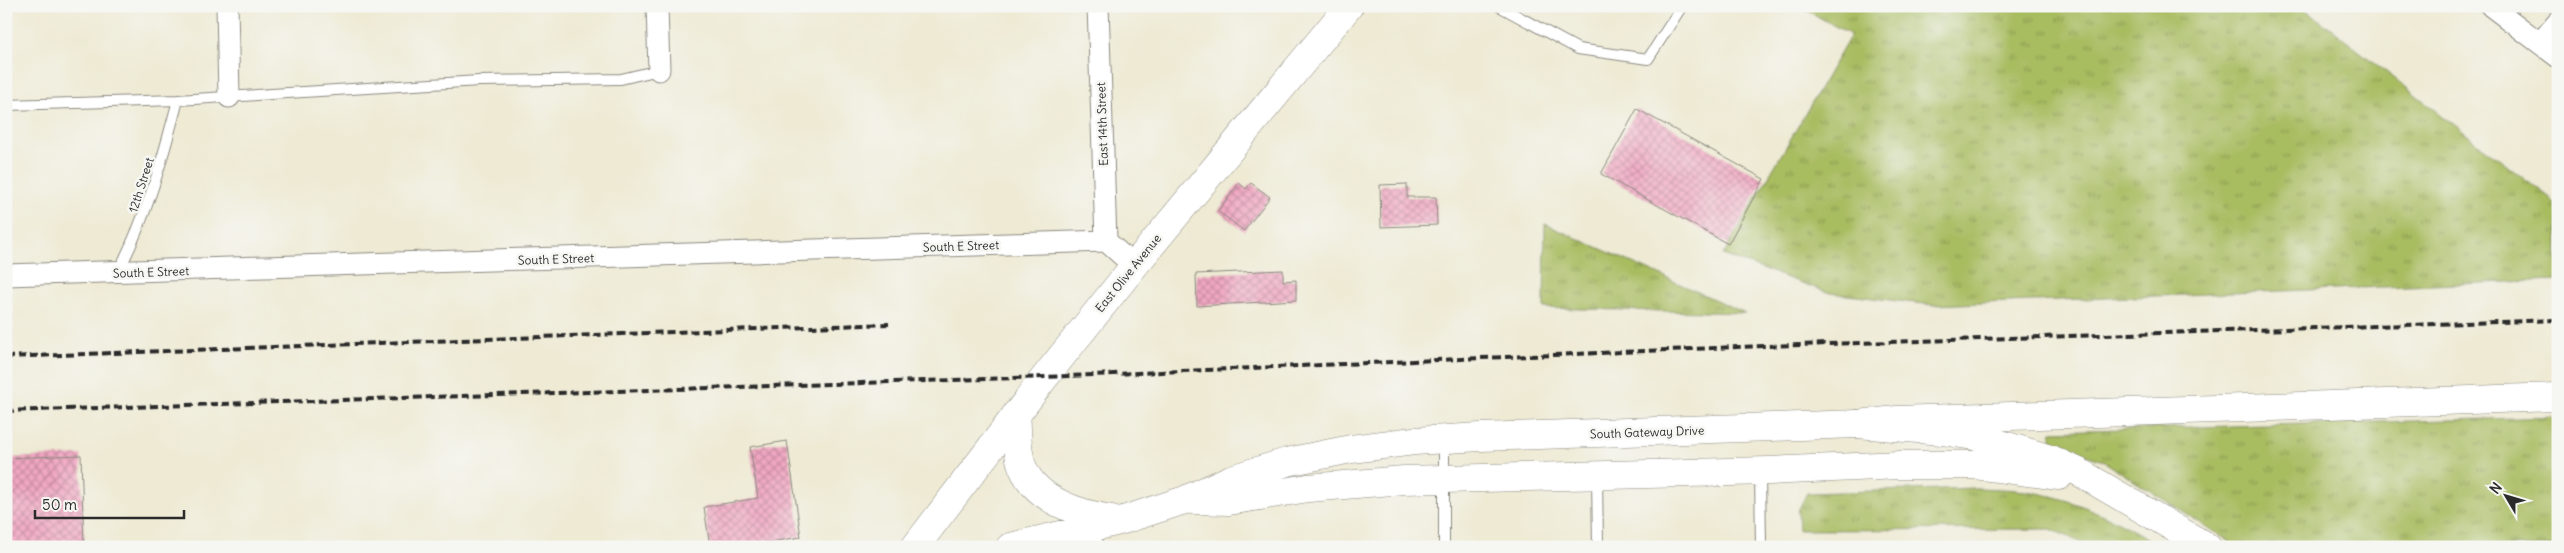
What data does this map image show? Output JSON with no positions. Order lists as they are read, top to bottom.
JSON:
{
  "streets": {
    "main road": ["East Olive Avenue", "South Gateway Drive"],
    "street": ["East 14th Street", "South E Street"],
    "lane": ["12th Street"]
  },
  "crossings": [
    ["East 14th Street", "South E Street"],
    ["12th Street", "South E Street"]
  ],
  "scale_bar": "50 m",
  "north": "top left"
}
